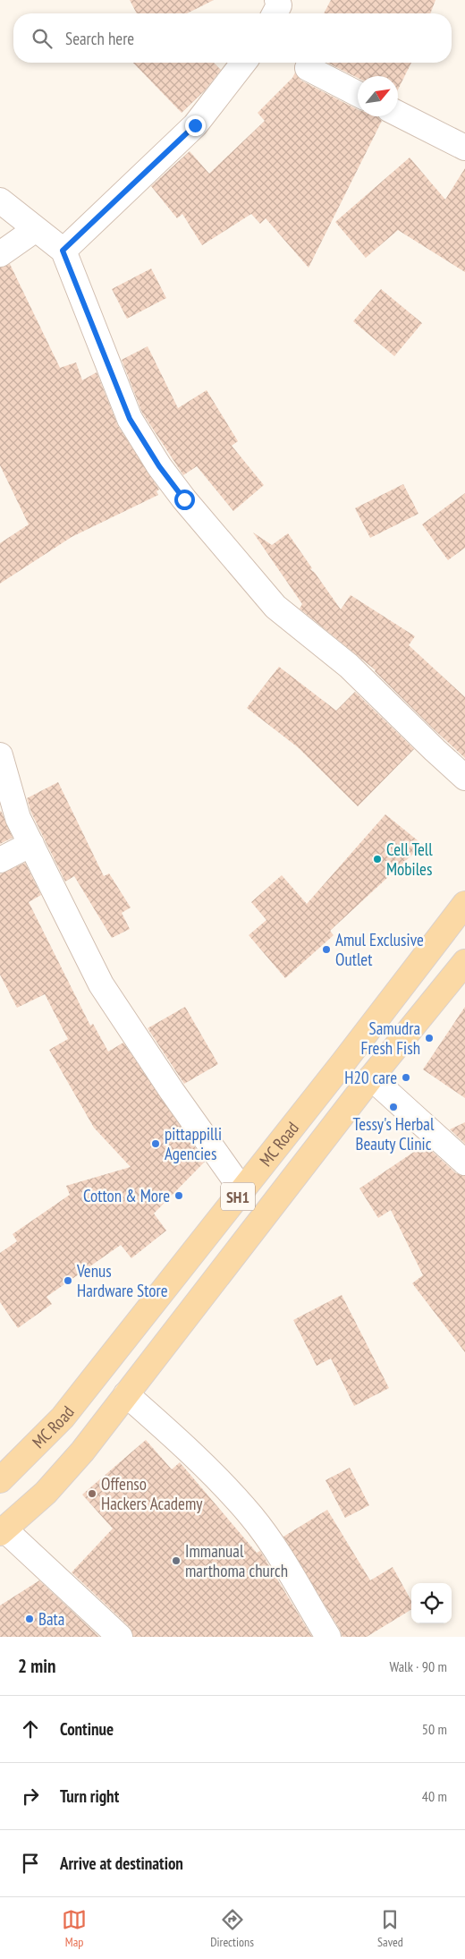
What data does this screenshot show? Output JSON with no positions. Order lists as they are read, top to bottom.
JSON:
{
  "streets": {
    "main road": ["MC Road", "SH1"]
  },
  "places": [
    "Cell Tell Mobiles",
    "Amul Exclusive Outlet",
    "Samudra Fresh Fish",
    "H20 care",
    "Tessy's Herbal Beauty Clinic",
    "pittappilli Agencies",
    "Cotton & More",
    "Venus Hardware Store",
    "Offenso Hackers Academy",
    "Immanual marthoma church",
    "Bata"
  ],
  "north": "top right",
  "page": {
    "search": "Search here",
    "heading": ["2 min", "Walk · 90 m"],
    "list": [
      ["Continue", "50 m"],
      ["Turn right", "40 m"],
      "Arrive at destination"
    ],
    "nav": ["Map", "Directions", "Saved"]
  }
}
